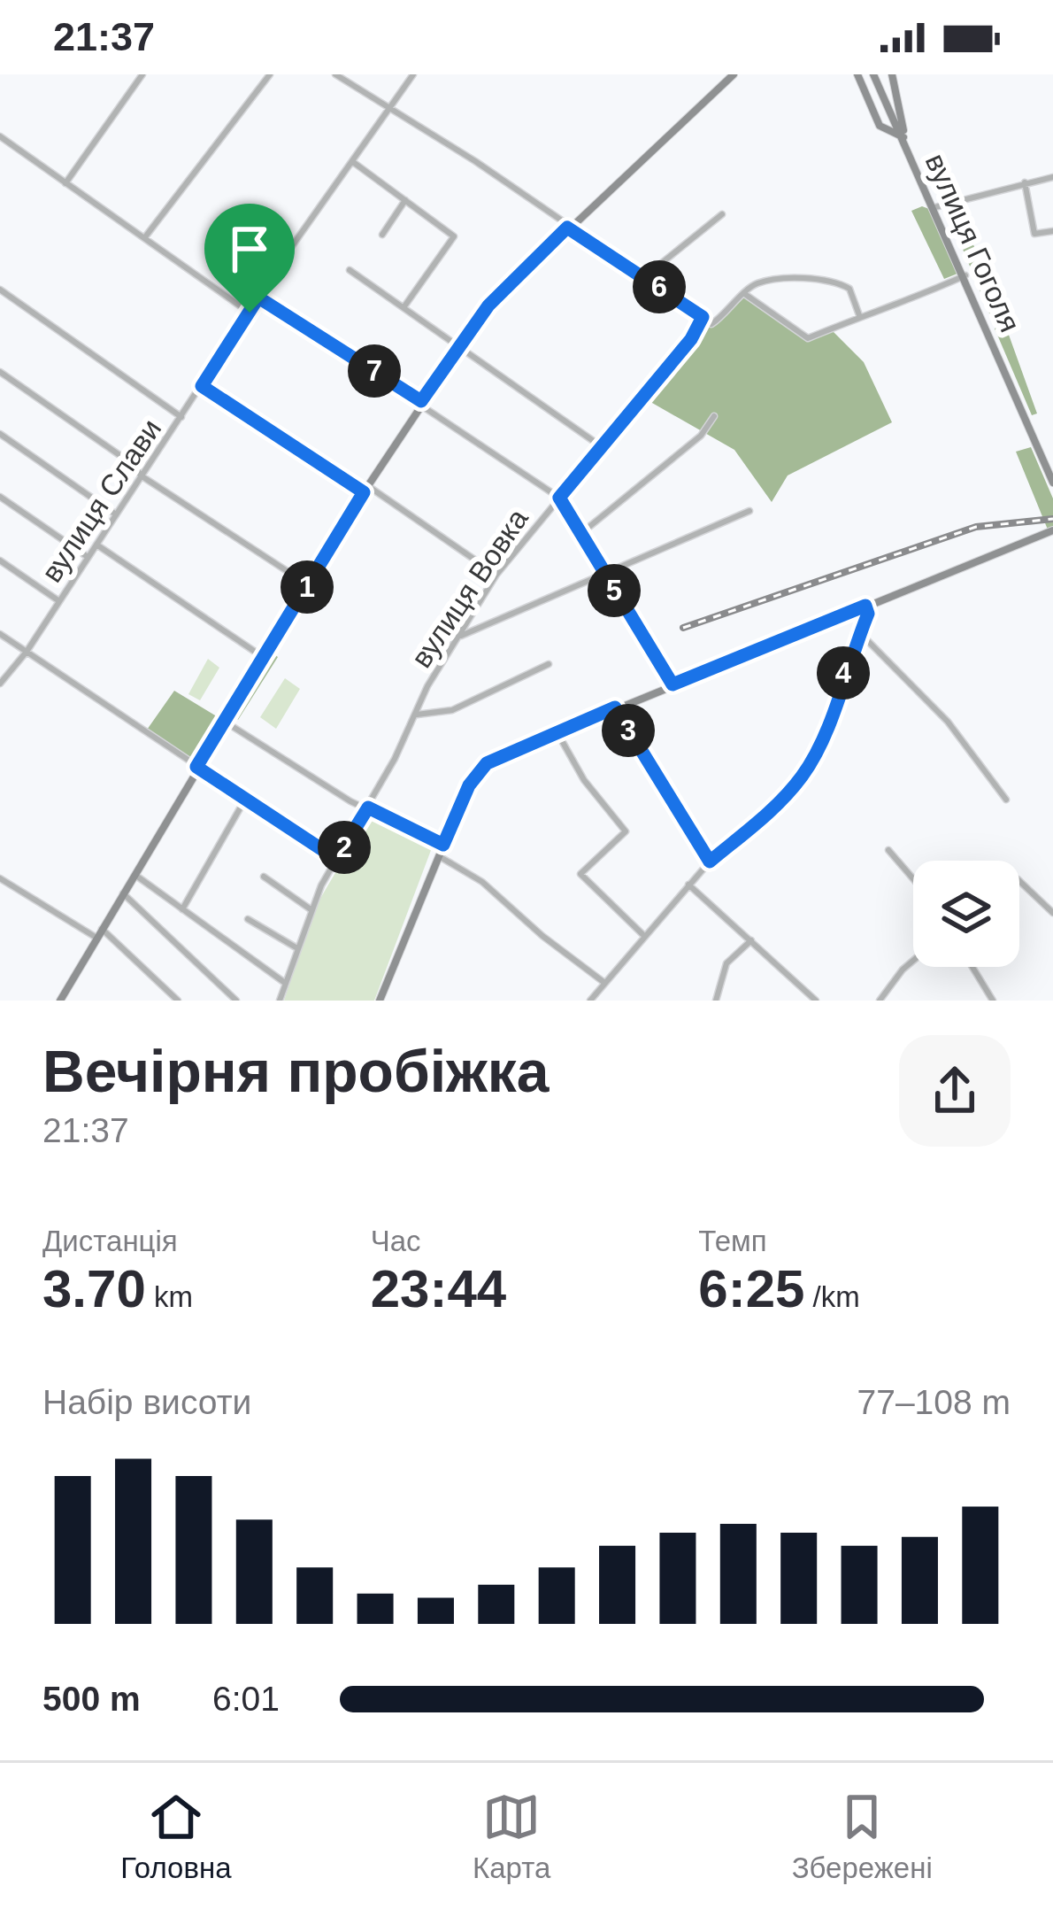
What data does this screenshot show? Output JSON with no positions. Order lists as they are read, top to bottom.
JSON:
{
  "streets": {
    "street": ["вулиця Гоголя", "вулиця Слави", "вулиця Вовка"]
  },
  "page": {
    "status": "21:37",
    "pins": [
      "6",
      "7",
      "1",
      "5",
      "4",
      "3",
      "2"
    ],
    "heading": ["Вечірня пробіжка", "21:37"],
    "stats": [
      ["Дистанція", "3.70 km"],
      ["Час", "23:44"],
      ["Темп", "6:25 /km"]
    ],
    "chart": ["Набір висоти", "77–108 m"],
    "list": [
      {
        "name": "500 m",
        "note": "6:01"
      }
    ],
    "tabs": ["Головна", "Карта", "Збережені"]
  }
}
